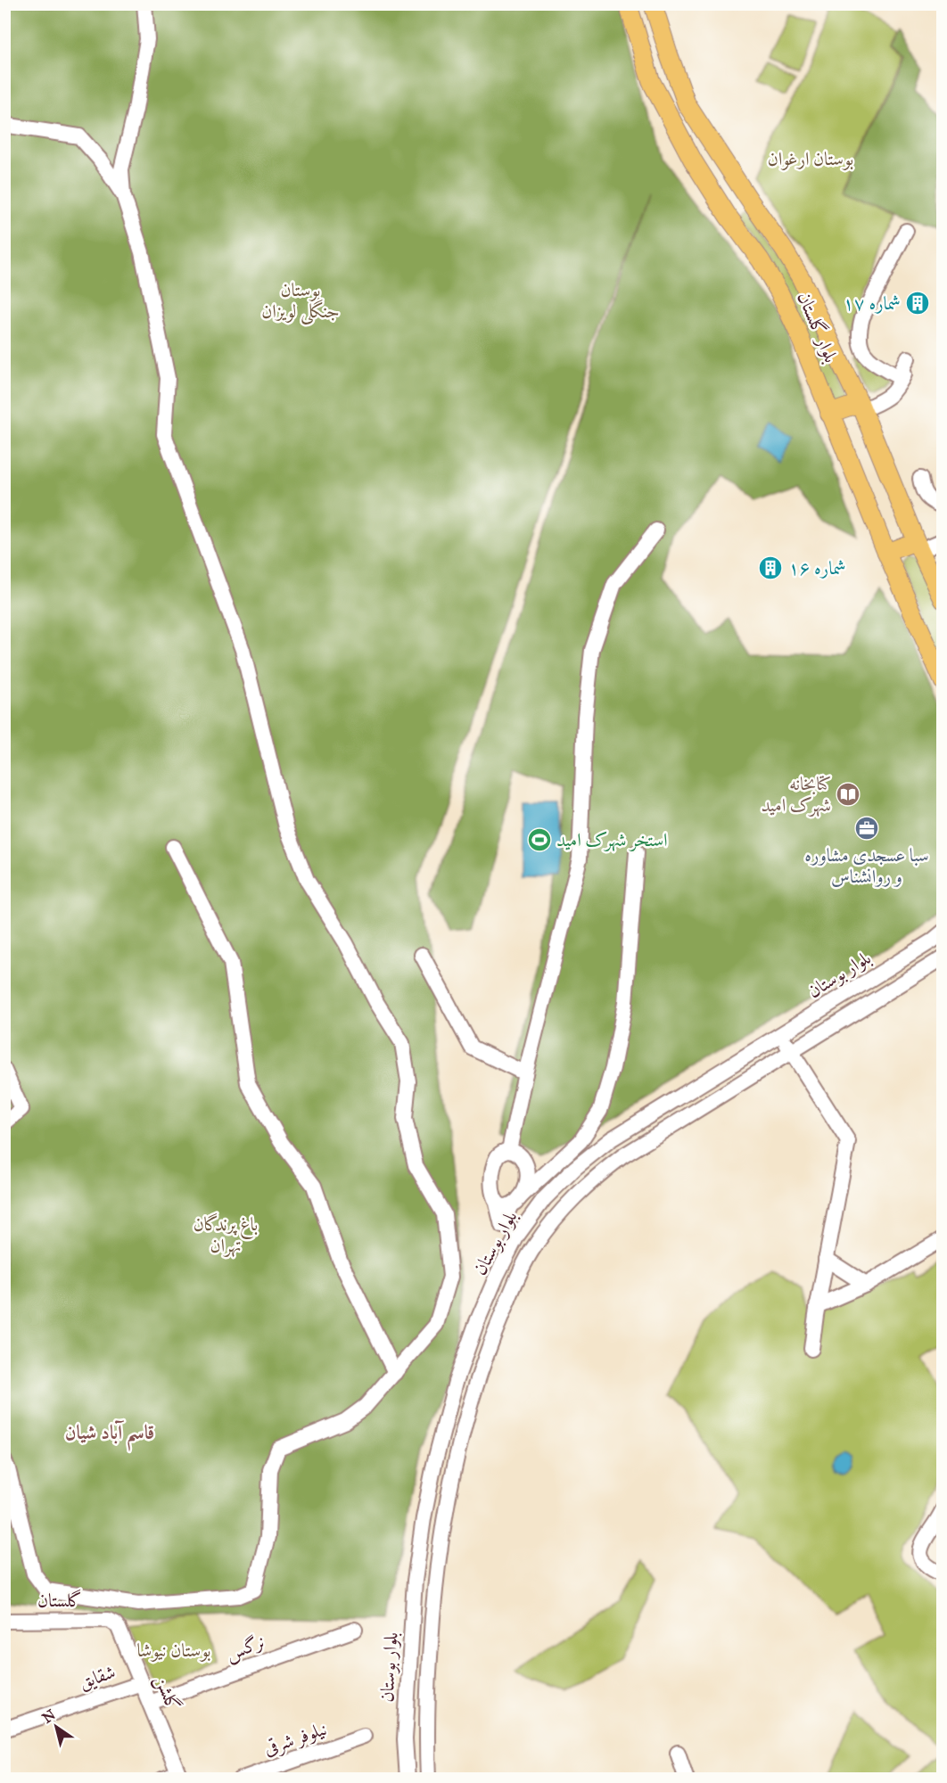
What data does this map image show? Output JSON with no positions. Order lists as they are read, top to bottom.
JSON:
{
  "streets": {
    "main road": ["بلوار گلستان"],
    "street": [
      "بلوار بوستان",
      "گلستان",
      "نرگس",
      "شقایق",
      "گلشن",
      "نیلوفر شرقی"
    ]
  },
  "crossings": [
    ["گلستان", "گلشن"],
    ["نرگس", "گلشن"],
    ["شقایق", "گلشن"]
  ],
  "districts": ["قاسم آباد شیان"],
  "parks": [
    "بوستان ارغوان",
    "بوستان جنگلی لویزان",
    "باغ پرندگان تهران",
    "بوستان نیوشا"
  ],
  "places": {
    "building": ["شماره ۱۷", "شماره ۱۶"],
    "library": ["کتابخانه شهرک امید"],
    "office": ["سبا عسجدی مشاوره و روانشناس"],
    "sports": ["استخر شهرک امید"]
  },
  "north": "top left"
}
